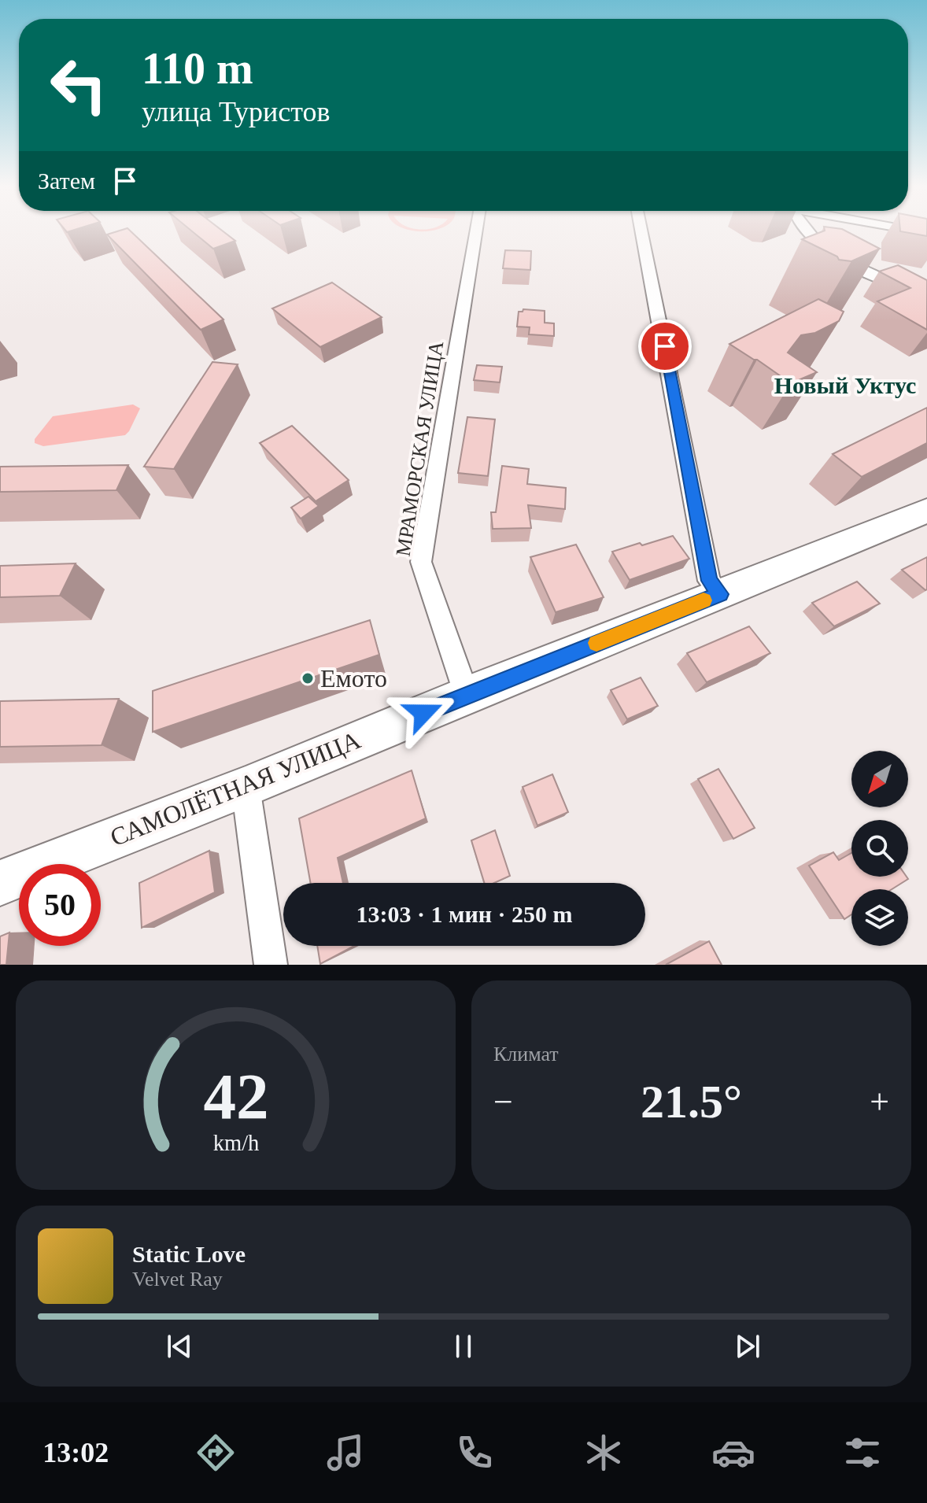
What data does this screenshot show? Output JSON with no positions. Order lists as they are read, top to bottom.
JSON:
{
  "streets": {
    "main road": ["САМОЛЁТНАЯ УЛИЦА"],
    "street": ["МРАМОРСКАЯ УЛИЦА"]
  },
  "crossings": [
    ["МРАМОРСКАЯ УЛИЦА", "САМОЛЁТНАЯ УЛИЦА"]
  ],
  "districts": ["Новый Уктус"],
  "places": ["Емото"],
  "north": "bottom left",
  "page": {
    "turn": ["110 m", "улица Туристов"],
    "then": "Затем",
    "limit": "50",
    "trip": "13:03 · 1 мин · 250 m",
    "tile": "Климат",
    "heat": ["−", "21.5°", "+"],
    "song": ["Static Love", "Velvet Ray"],
    "tabs": "13:02",
    "gauge": ["42", "km/h"]
  }
}
